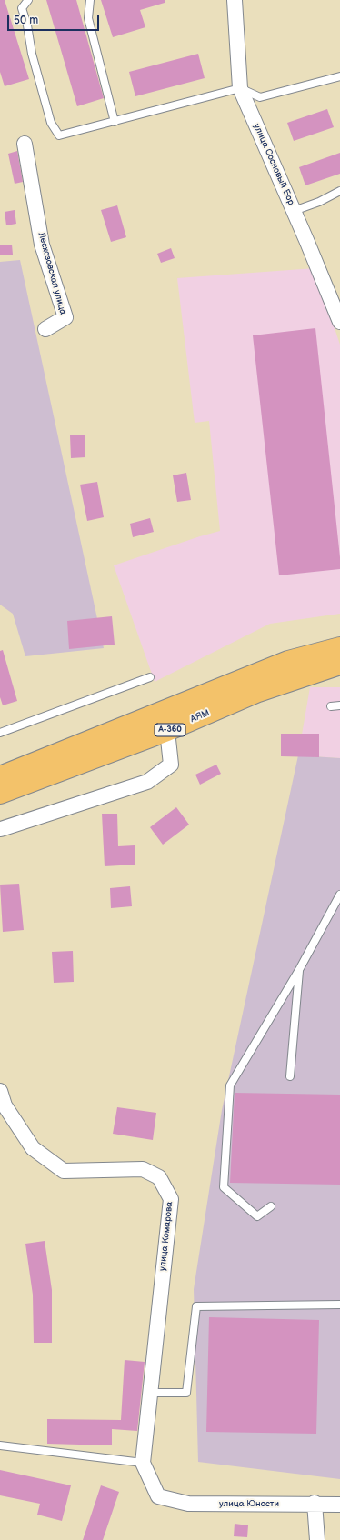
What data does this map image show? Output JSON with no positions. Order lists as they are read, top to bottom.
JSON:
{
  "streets": {
    "highway": ["АЯМ", "А-360"],
    "street": [
      "улица Сосновый Бор",
      "Лесхозовская улица",
      "улица Комарова",
      "улица Юности"
    ]
  },
  "crossings": [
    ["улица Комарова", "улица Юности"]
  ],
  "scale_bar": "50 m"
}
